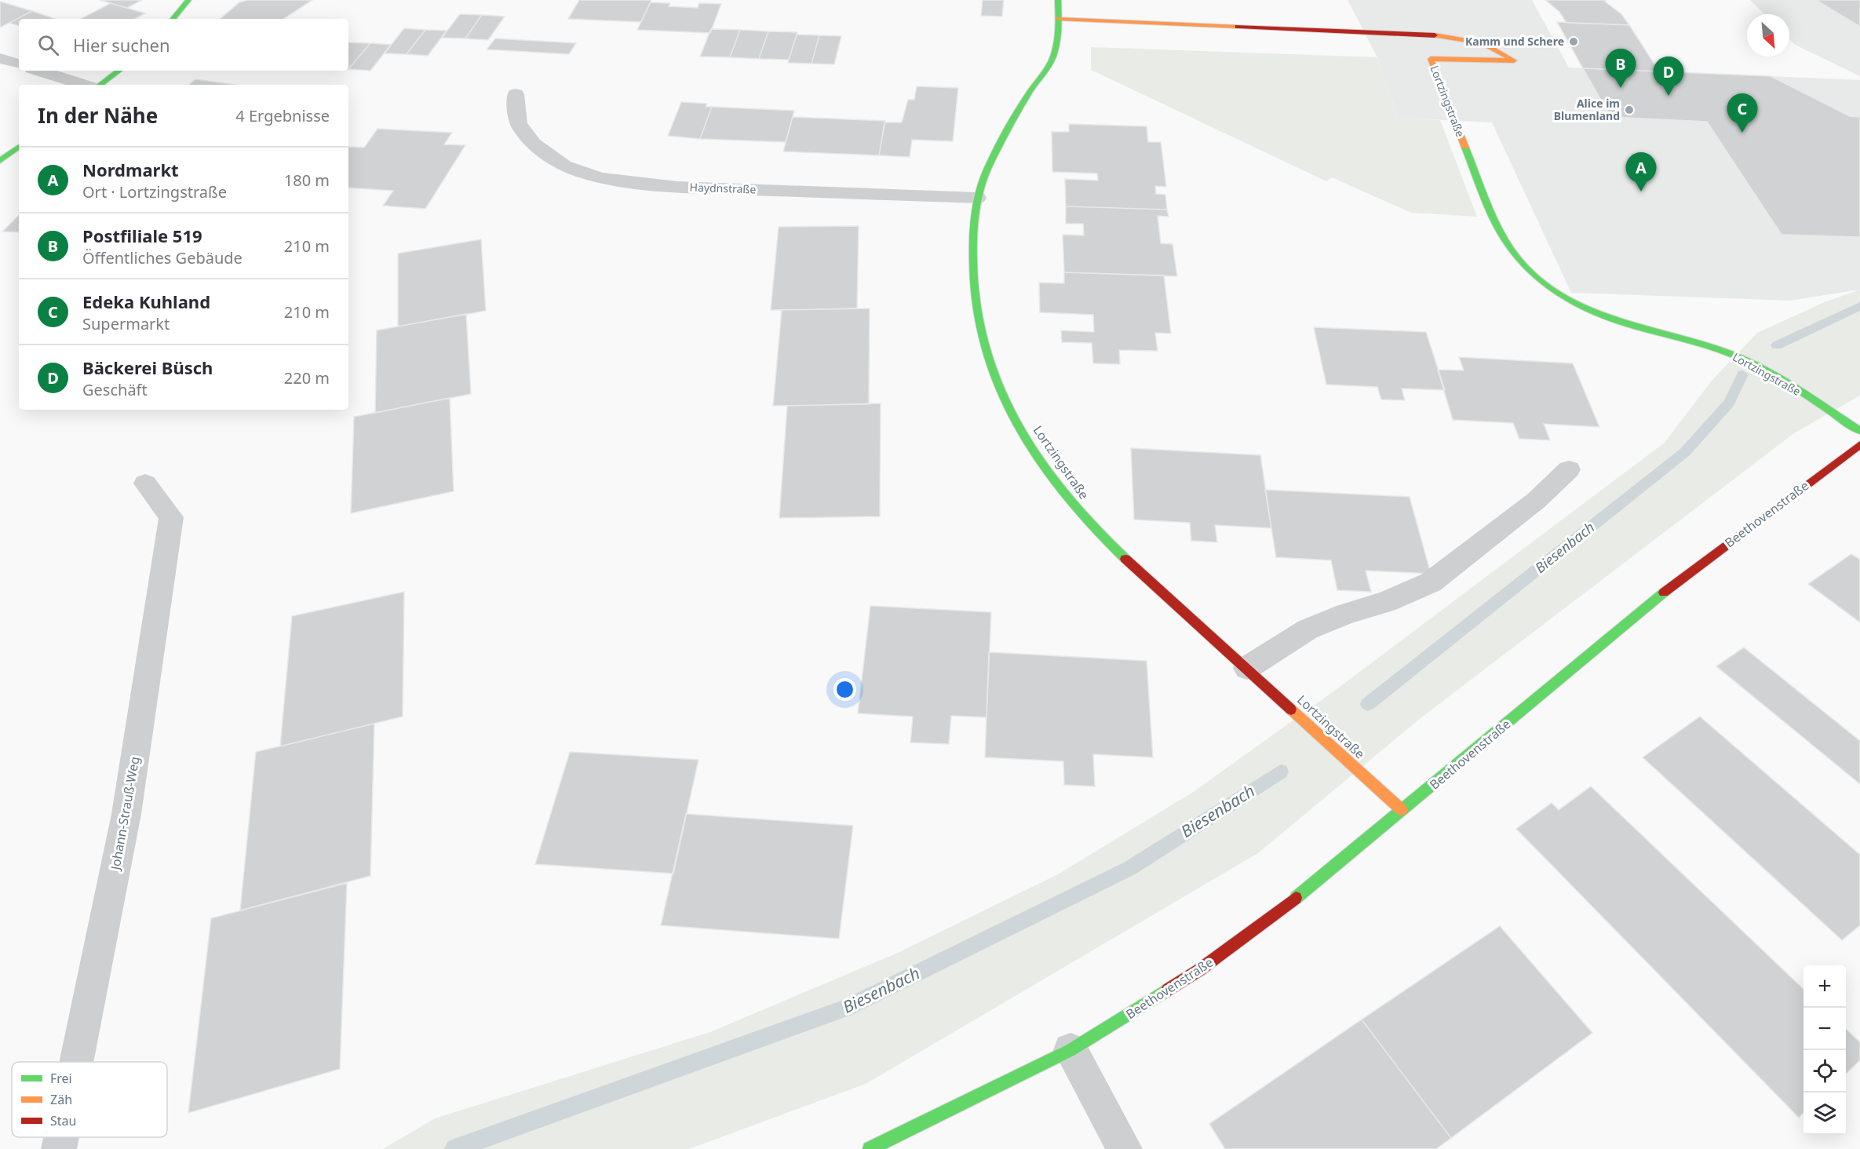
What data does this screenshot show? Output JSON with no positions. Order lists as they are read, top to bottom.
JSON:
{
  "streets": {
    "street": [
      "Lortzingstraße",
      "Haydnstraße",
      "Beethovenstraße",
      "Johann-Strauß-Weg"
    ]
  },
  "crossings": [
    ["Lortzingstraße", "Haydnstraße"],
    ["Lortzingstraße", "Beethovenstraße"]
  ],
  "water": ["Biesenbach"],
  "places": ["Kamm und Schere", "Alice im Blumenland"],
  "legend": ["Frei", "Zäh", "Stau"],
  "north": "bottom right",
  "page": {
    "search": "Hier suchen",
    "pins": [
      "B",
      "D",
      "C",
      "A"
    ],
    "heading": ["In der Nähe", "4 Ergebnisse"],
    "list": [
      {
        "mark": "A",
        "name": "Nordmarkt",
        "note": "Ort · Lortzingstraße",
        "value": "180 m"
      },
      {
        "mark": "B",
        "name": "Postfiliale 519",
        "note": "Öffentliches Gebäude",
        "value": "210 m"
      },
      {
        "mark": "C",
        "name": "Edeka Kuhland",
        "note": "Supermarkt",
        "value": "210 m"
      },
      {
        "mark": "D",
        "name": "Bäckerei Büsch",
        "note": "Geschäft",
        "value": "220 m"
      }
    ],
    "map_buttons": ["+", "−"]
  }
}
